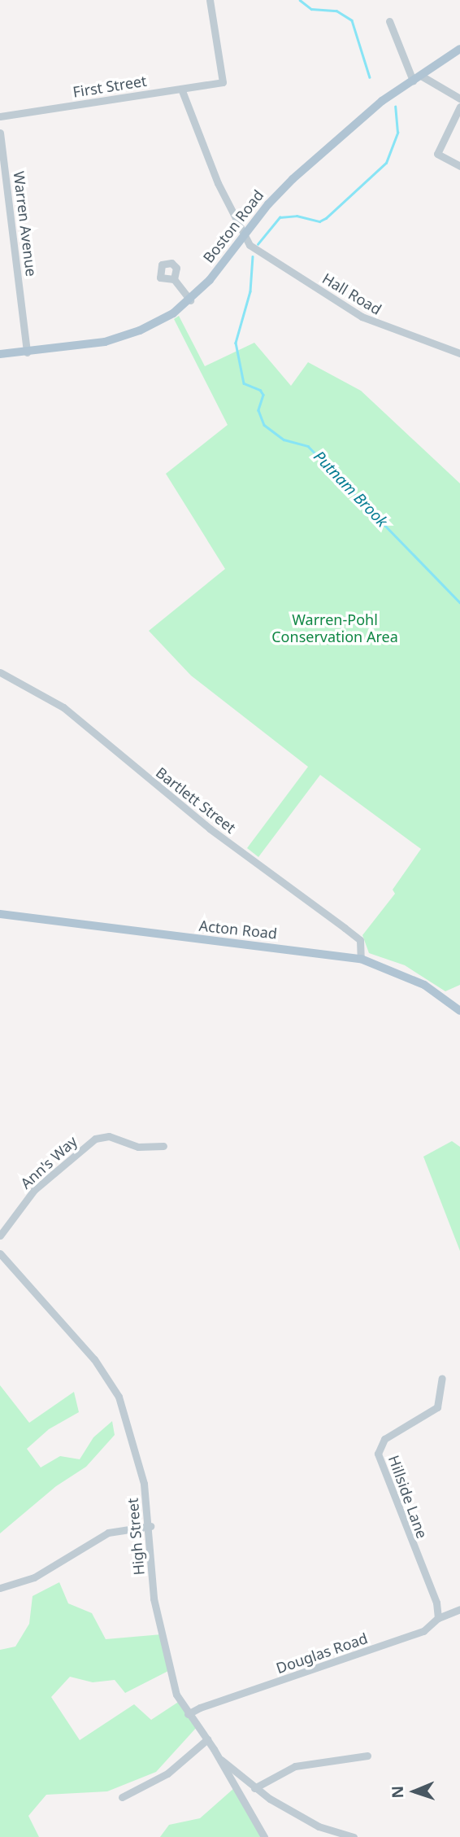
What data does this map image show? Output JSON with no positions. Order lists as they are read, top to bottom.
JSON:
{
  "streets": {
    "main road": ["Boston Road", "Acton Road"],
    "street": [
      "First Street",
      "Warren Avenue",
      "Hall Road",
      "Bartlett Street",
      "Ann's Way",
      "Hillside Lane",
      "High Street",
      "Douglas Road"
    ]
  },
  "crossings": [
    ["Warren Avenue", "Boston Road"],
    ["Boston Road", "Hall Road"],
    ["Bartlett Street", "Acton Road"],
    ["Hillside Lane", "Douglas Road"],
    ["High Street", "Douglas Road"]
  ],
  "water": ["Putnam Brook"],
  "parks": ["Warren-Pohl Conservation Area"],
  "north": "left"
}
